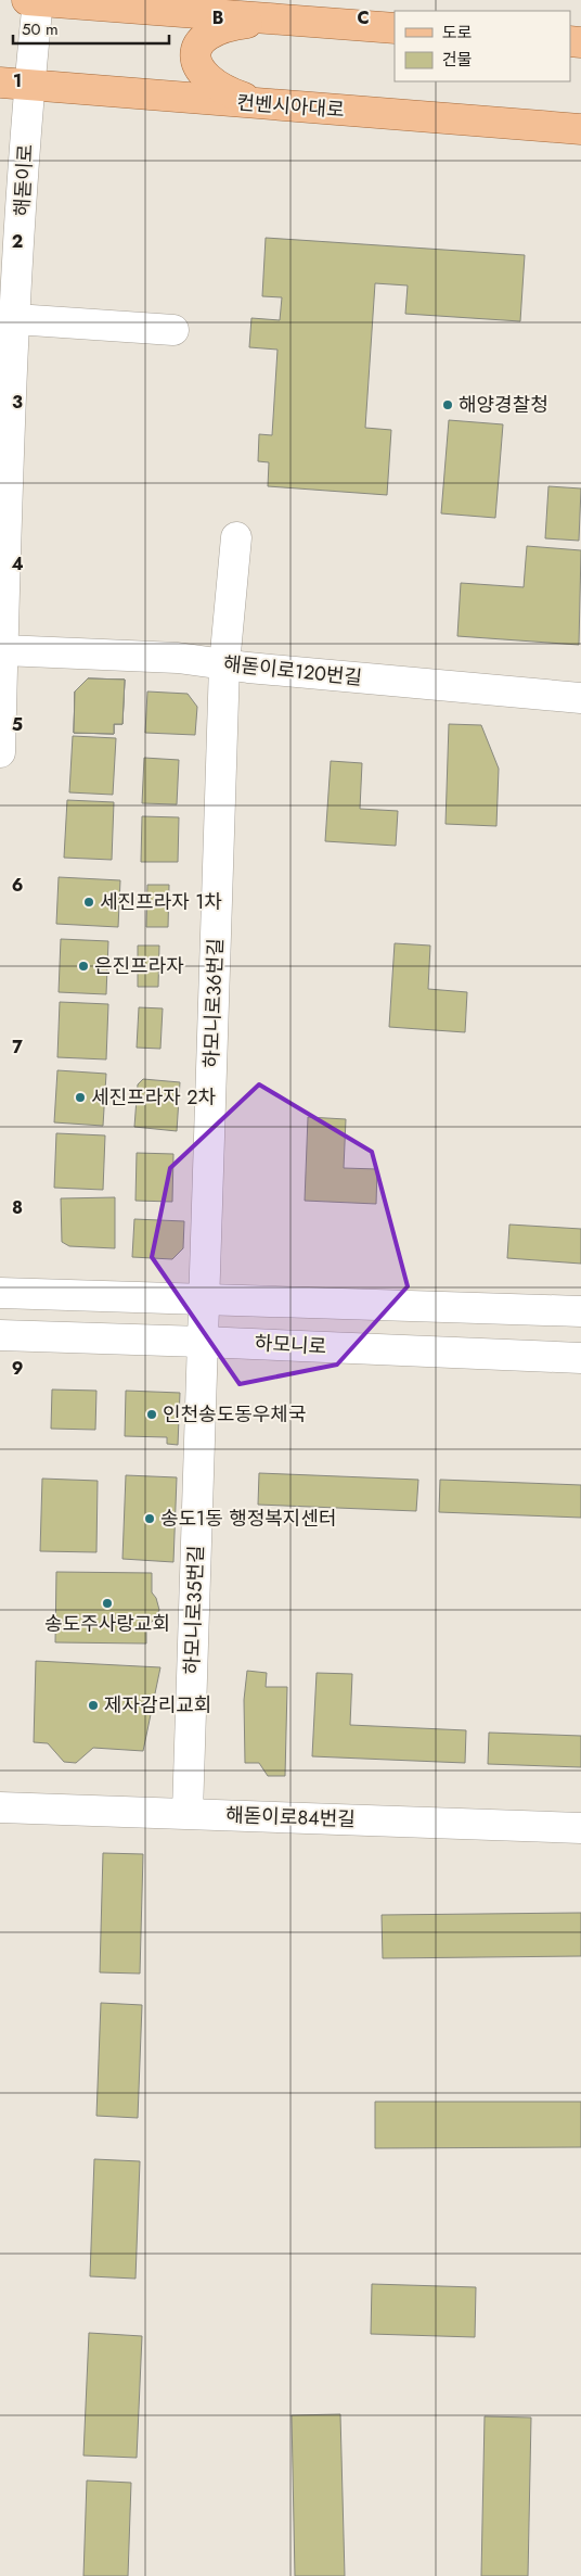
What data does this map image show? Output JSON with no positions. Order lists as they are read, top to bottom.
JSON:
{
  "streets": {
    "main road": ["컨벤시아대로"],
    "street": [
      "해돋이로",
      "해돋이로120번길",
      "하모니로36번길",
      "하모니로",
      "하모니로35번길",
      "해돋이로84번길"
    ]
  },
  "crossings": [
    ["컨벤시아대로", "해돋이로"],
    ["해돋이로", "해돋이로120번길"],
    ["해돋이로120번길", "하모니로36번길"],
    ["하모니로36번길", "하모니로"],
    ["하모니로36번길", "하모니로35번길"],
    ["하모니로", "하모니로35번길"],
    ["하모니로35번길", "해돋이로84번길"]
  ],
  "places": [
    "해양경찰청",
    "세진프라자 1차",
    "은진프라자",
    "세진프라자 2차",
    "인천송도동우체국",
    "송도1동 행정복지센터",
    "송도주사랑교회",
    "제자감리교회"
  ],
  "legend": ["도로", "건물"],
  "scale_bar": "50 m",
  "grid": {
    "columns": ["B", "C"],
    "rows": [
      "1",
      "2",
      "3",
      "4",
      "5",
      "6",
      "7",
      "8",
      "9"
    ]
  }
}
